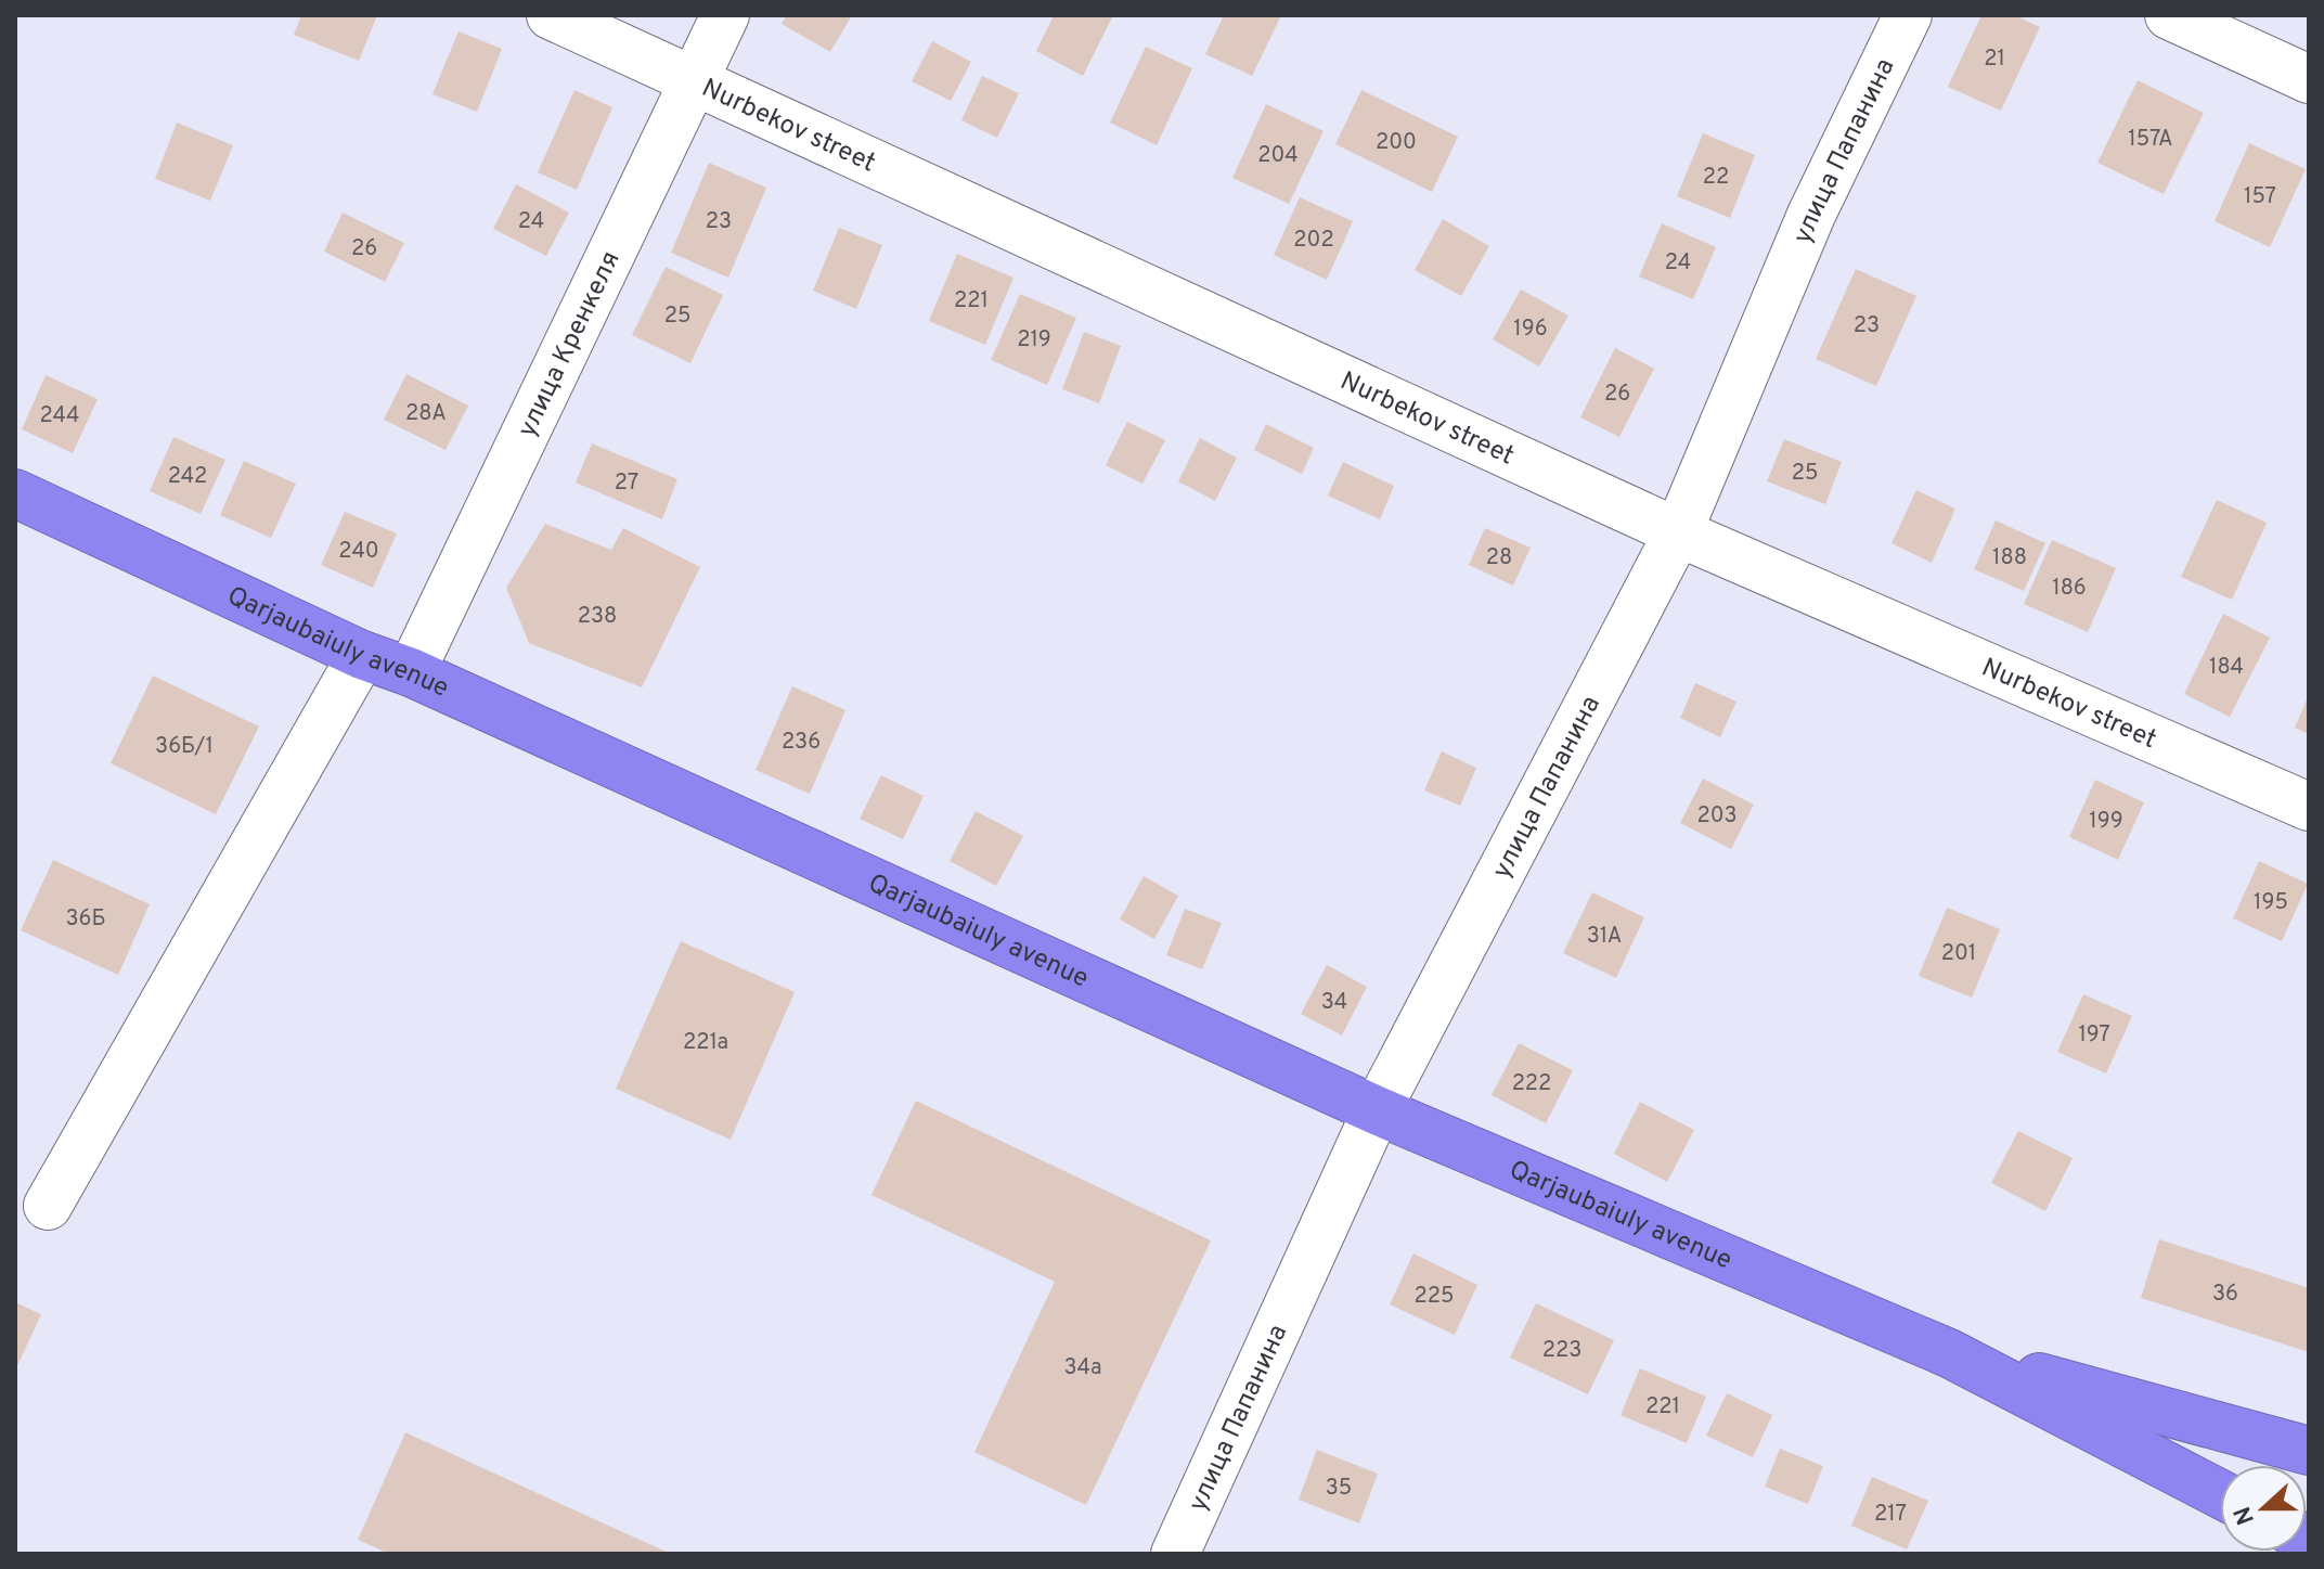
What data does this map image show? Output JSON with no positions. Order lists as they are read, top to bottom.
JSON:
{
  "streets": {
    "highway": ["Qarjaubaiuly avenue"],
    "street": ["Nurbekov street", "улица Папанина", "улица Кренкеля"]
  },
  "crossings": [
    ["Nurbekov street", "улица Папанина"],
    ["Nurbekov street", "улица Кренкеля"],
    ["улица Папанина", "Qarjaubaiuly avenue"],
    ["улица Кренкеля", "Qarjaubaiuly avenue"]
  ],
  "house_numbers": [
    "21",
    "157А",
    "200",
    "204",
    "22",
    "157",
    "24",
    "23",
    "202",
    "26",
    "24",
    "221",
    "25",
    "23",
    "196",
    "219",
    "26",
    "28А",
    "244",
    "25",
    "242",
    "27",
    "240",
    "28",
    "188",
    "186",
    "238",
    "184",
    "236",
    "36Б/1",
    "203",
    "199",
    "195",
    "36Б",
    "31А",
    "201",
    "34",
    "197",
    "221а",
    "222",
    "36",
    "225",
    "223",
    "34а",
    "221",
    "35",
    "217"
  ],
  "north": "left"
}
